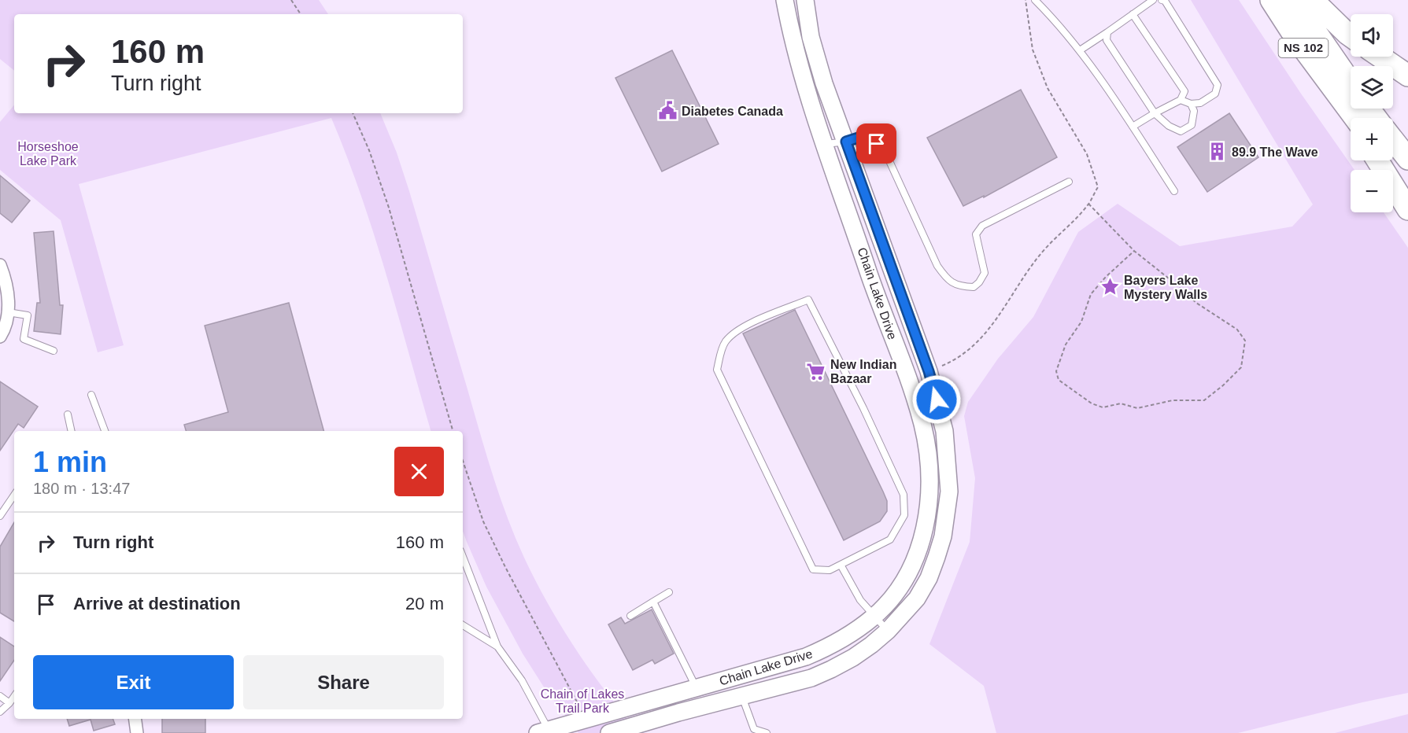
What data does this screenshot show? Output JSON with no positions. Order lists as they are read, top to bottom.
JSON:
{
  "streets": {
    "highway": ["NS 102"],
    "street": ["Chain Lake Drive"]
  },
  "parks": ["Horseshoe Lake Park", "Chain of Lakes Trail Park"],
  "places": {
    "public building": ["Diabetes Canada"],
    "building": ["89.9 The Wave"],
    "place": ["Bayers Lake Mystery Walls"],
    "supermarket": ["New Indian Bazaar"]
  },
  "page": {
    "map_buttons": ["+", "−"],
    "turn": ["160 m", "Turn right"],
    "heading": ["1 min", "180 m · 13:47"],
    "list": [
      {
        "name": "Turn right",
        "value": "160 m"
      },
      {
        "name": "Arrive at destination",
        "value": "20 m"
      }
    ],
    "buttons": ["Exit", "Share"]
  }
}
